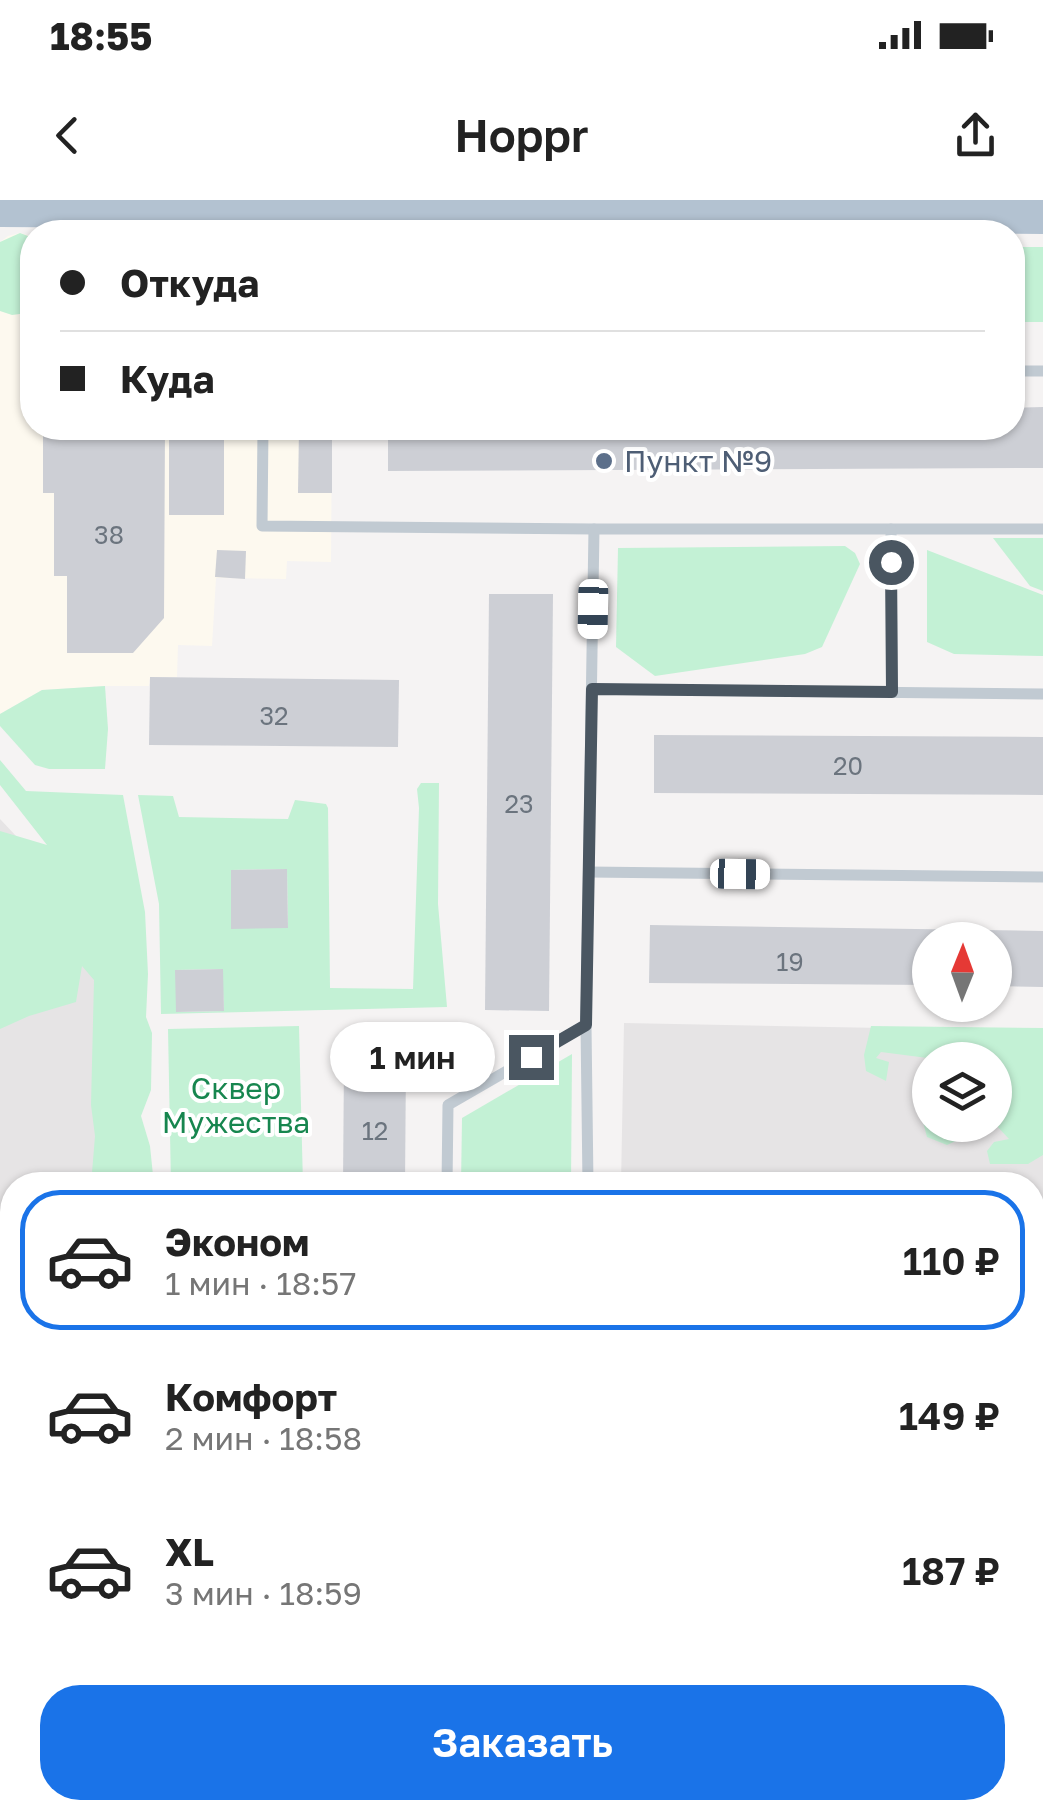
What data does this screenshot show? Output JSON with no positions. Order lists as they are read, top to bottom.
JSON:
{
  "parks": ["Сквер Мужества"],
  "places": ["Пункт №9"],
  "house_numbers": [
    "38",
    "32",
    "20",
    "23",
    "19",
    "12"
  ],
  "north": "top",
  "page": {
    "status": "18:55",
    "header": "Hoppr",
    "banner": ["Откуда", "Куда"],
    "bubble": "1 мин",
    "list": [
      {
        "name": "Эконом",
        "note": "1 мин · 18:57",
        "value": "110 ₽"
      },
      {
        "name": "Комфорт",
        "note": "2 мин · 18:58",
        "value": "149 ₽"
      },
      {
        "name": "XL",
        "note": "3 мин · 18:59",
        "value": "187 ₽"
      }
    ],
    "buttons": "Заказать"
  }
}
